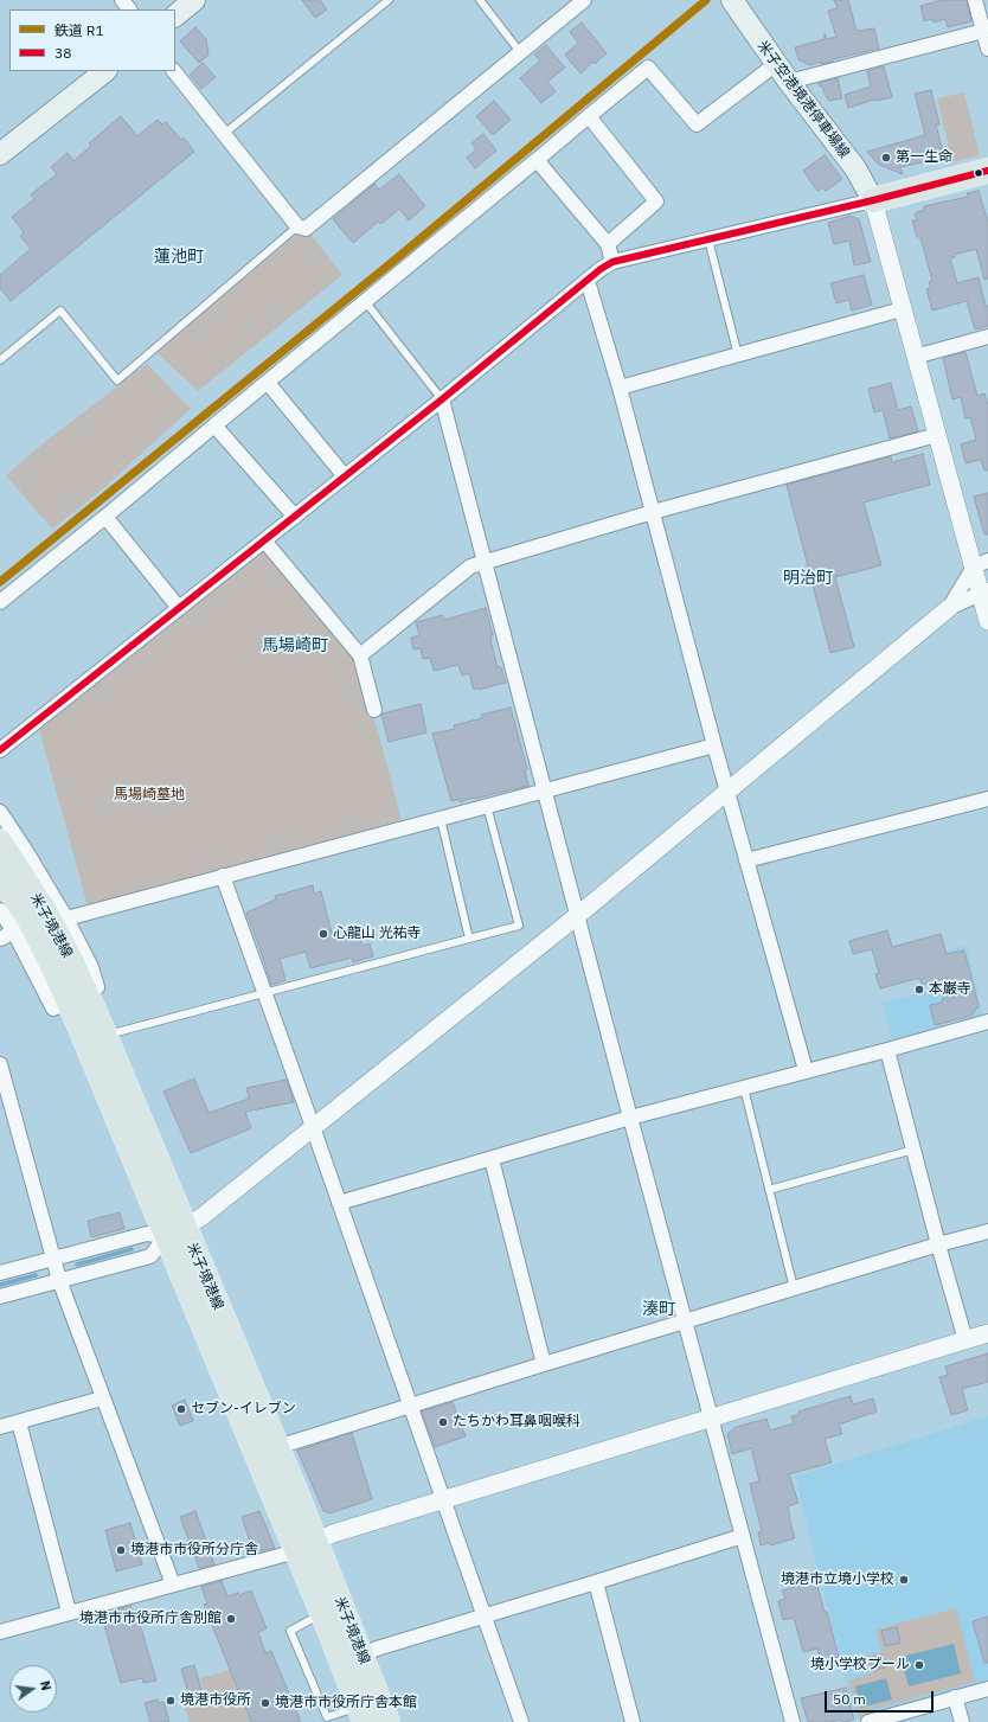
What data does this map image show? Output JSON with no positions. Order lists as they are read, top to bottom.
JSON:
{
  "streets": {
    "main road": ["米子空港境港停車場線", "米子境港線"]
  },
  "districts": [
    "蓮池町",
    "明治町",
    "馬場崎町",
    "湊町"
  ],
  "parks": ["馬場崎墓地"],
  "places": [
    "第一生命",
    "心龍山 光祐寺",
    "本巌寺",
    "セブン-イレブン",
    "たちかわ耳鼻咽喉科",
    "境港市市役所分庁舎",
    "境港市立境小学校",
    "境港市市役所庁舎別館",
    "境小学校プール",
    "境港市役所",
    "境港市市役所庁舎本館"
  ],
  "lines": ["rail line R1", "transit line 38"],
  "legend": ["鉄道 R1", "38"],
  "scale_bar": "50 m",
  "north": "right"
}
